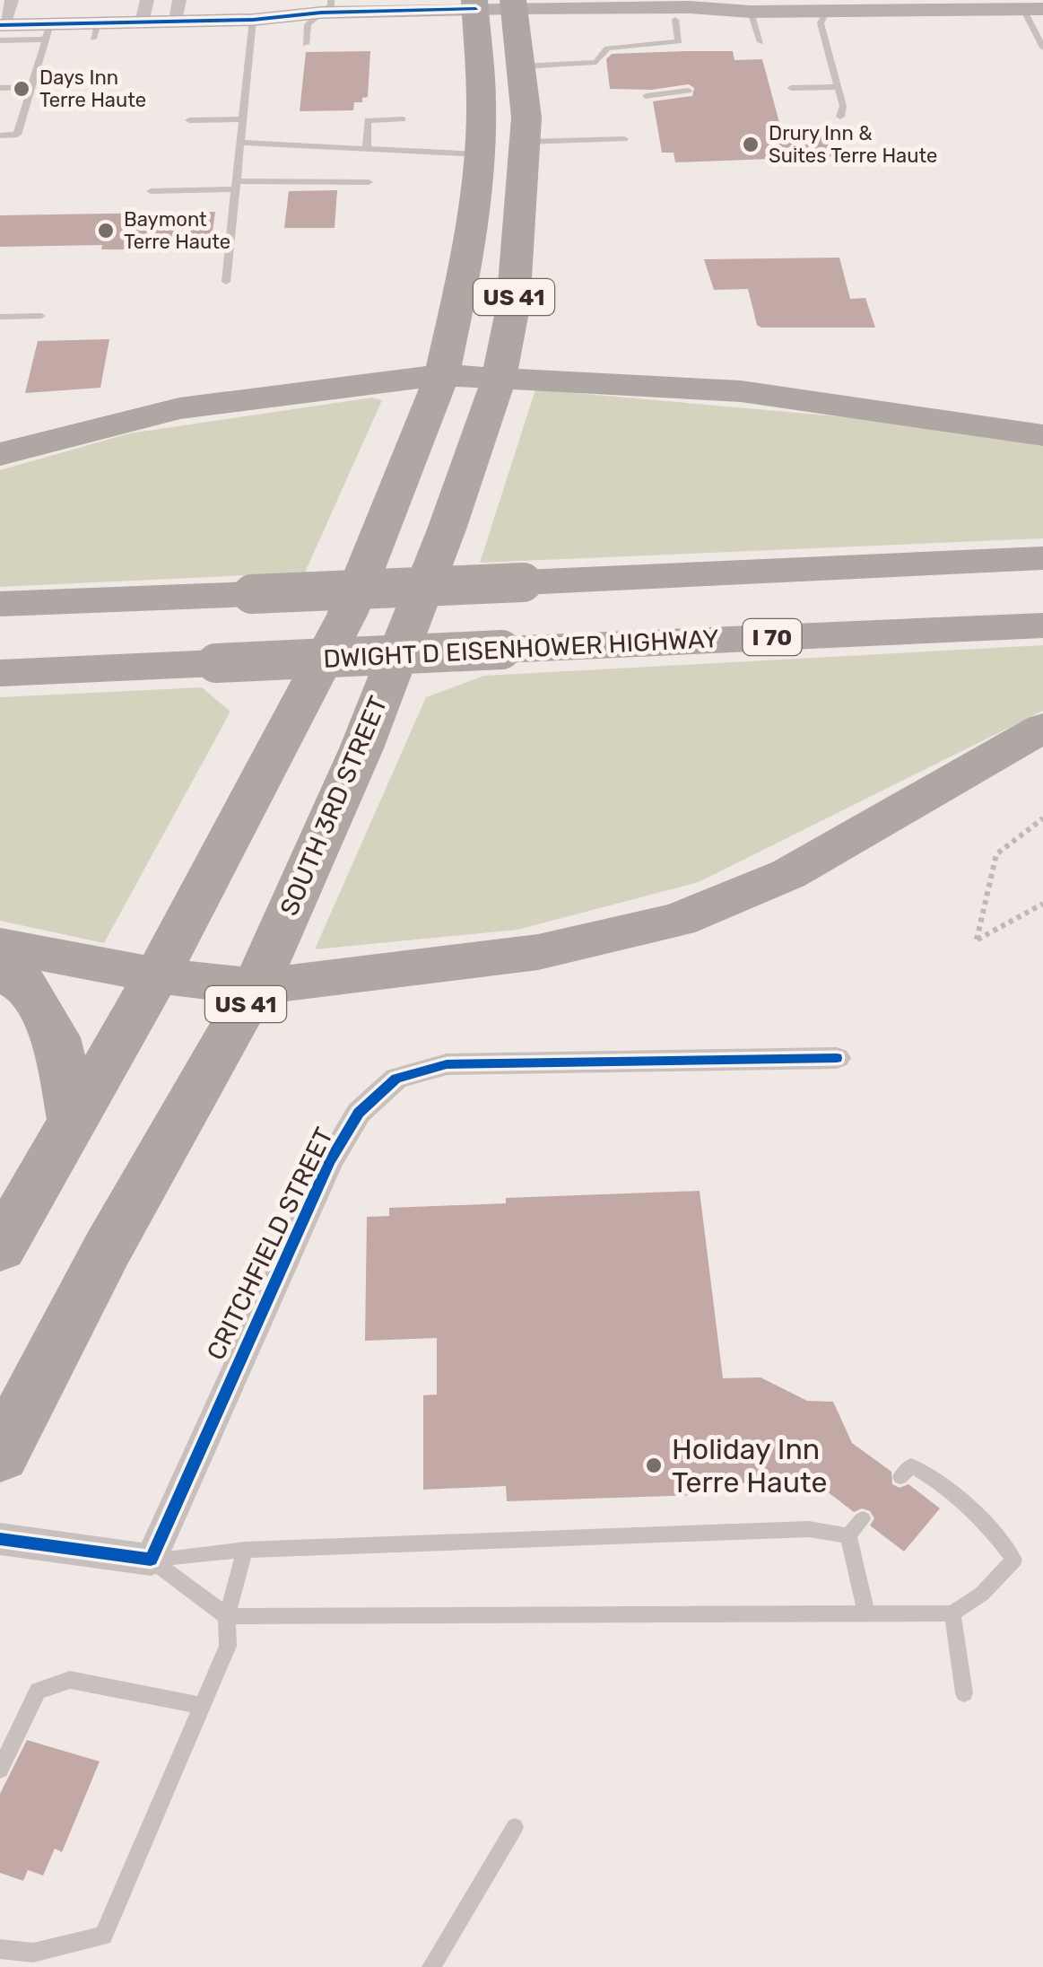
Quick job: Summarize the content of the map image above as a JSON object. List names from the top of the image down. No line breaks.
{"streets":{"highway":["US 41","I 70","DWIGHT D EISENHOWER HIGHWAY","SOUTH 3RD STREET"],"street":["CRITCHFIELD STREET"]},"places":["Days Inn Terre Haute","Drury Inn & Suites Terre Haute","Baymont Terre Haute","Holiday Inn Terre Haute"]}
